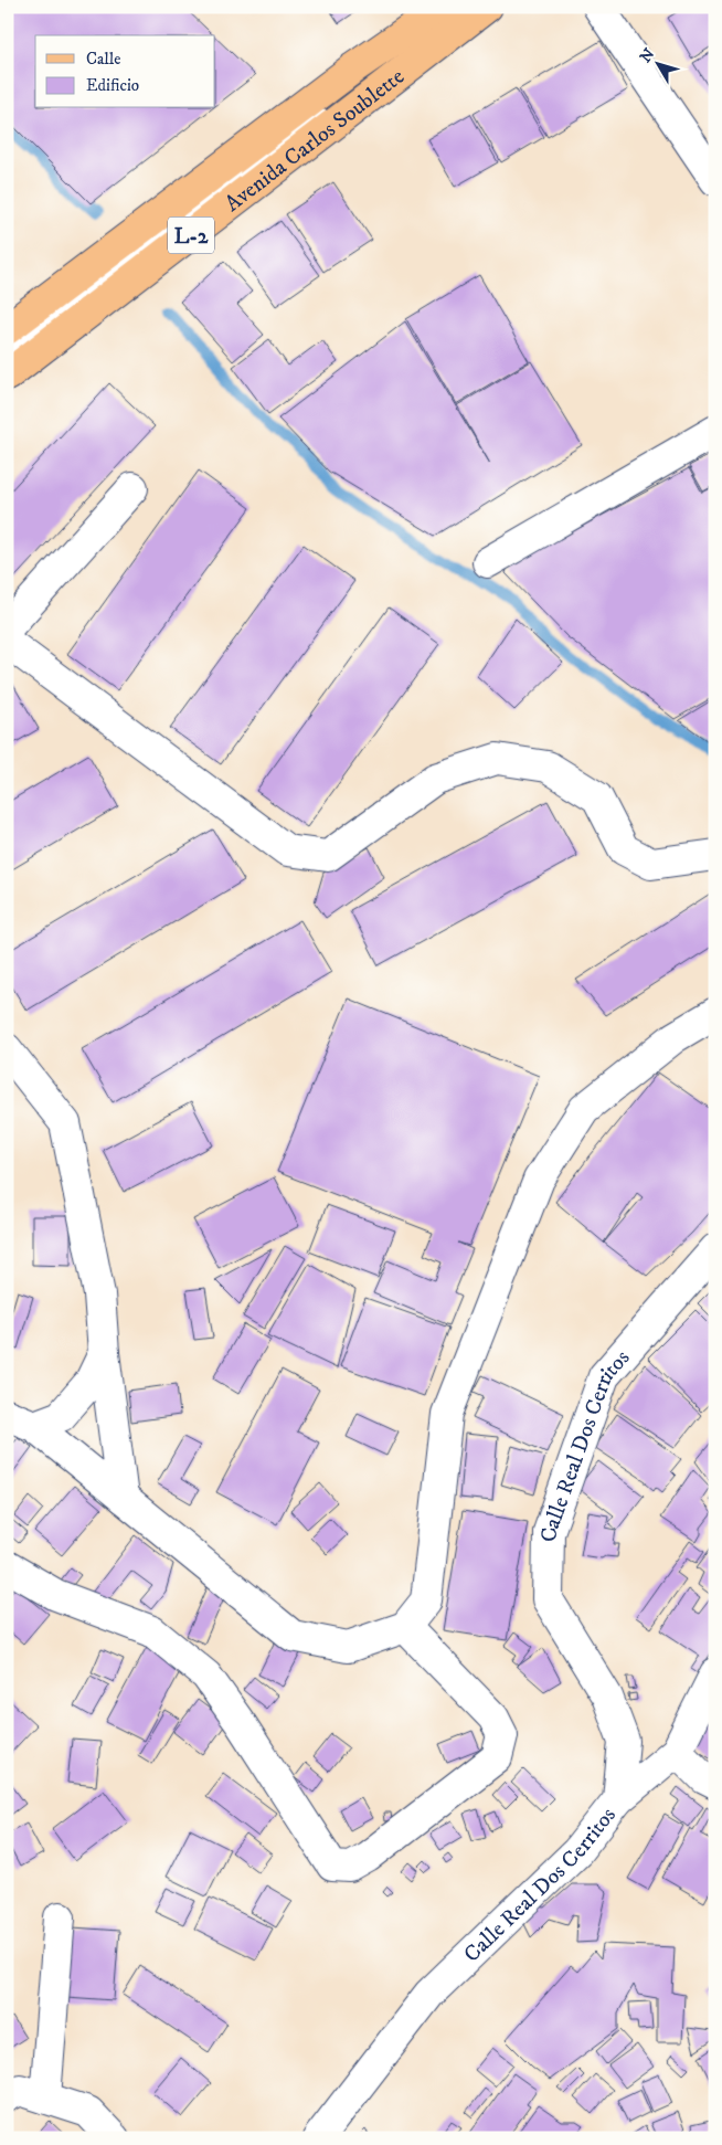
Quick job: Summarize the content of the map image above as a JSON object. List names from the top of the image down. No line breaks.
{"streets":{"main road":["Avenida Carlos Soublette","L-2"],"street":["Calle Real Dos Cerritos"]},"crossings":[["Avenida Carlos Soublette","L-2"]],"legend":["Calle","Edificio"],"north":"top left"}
